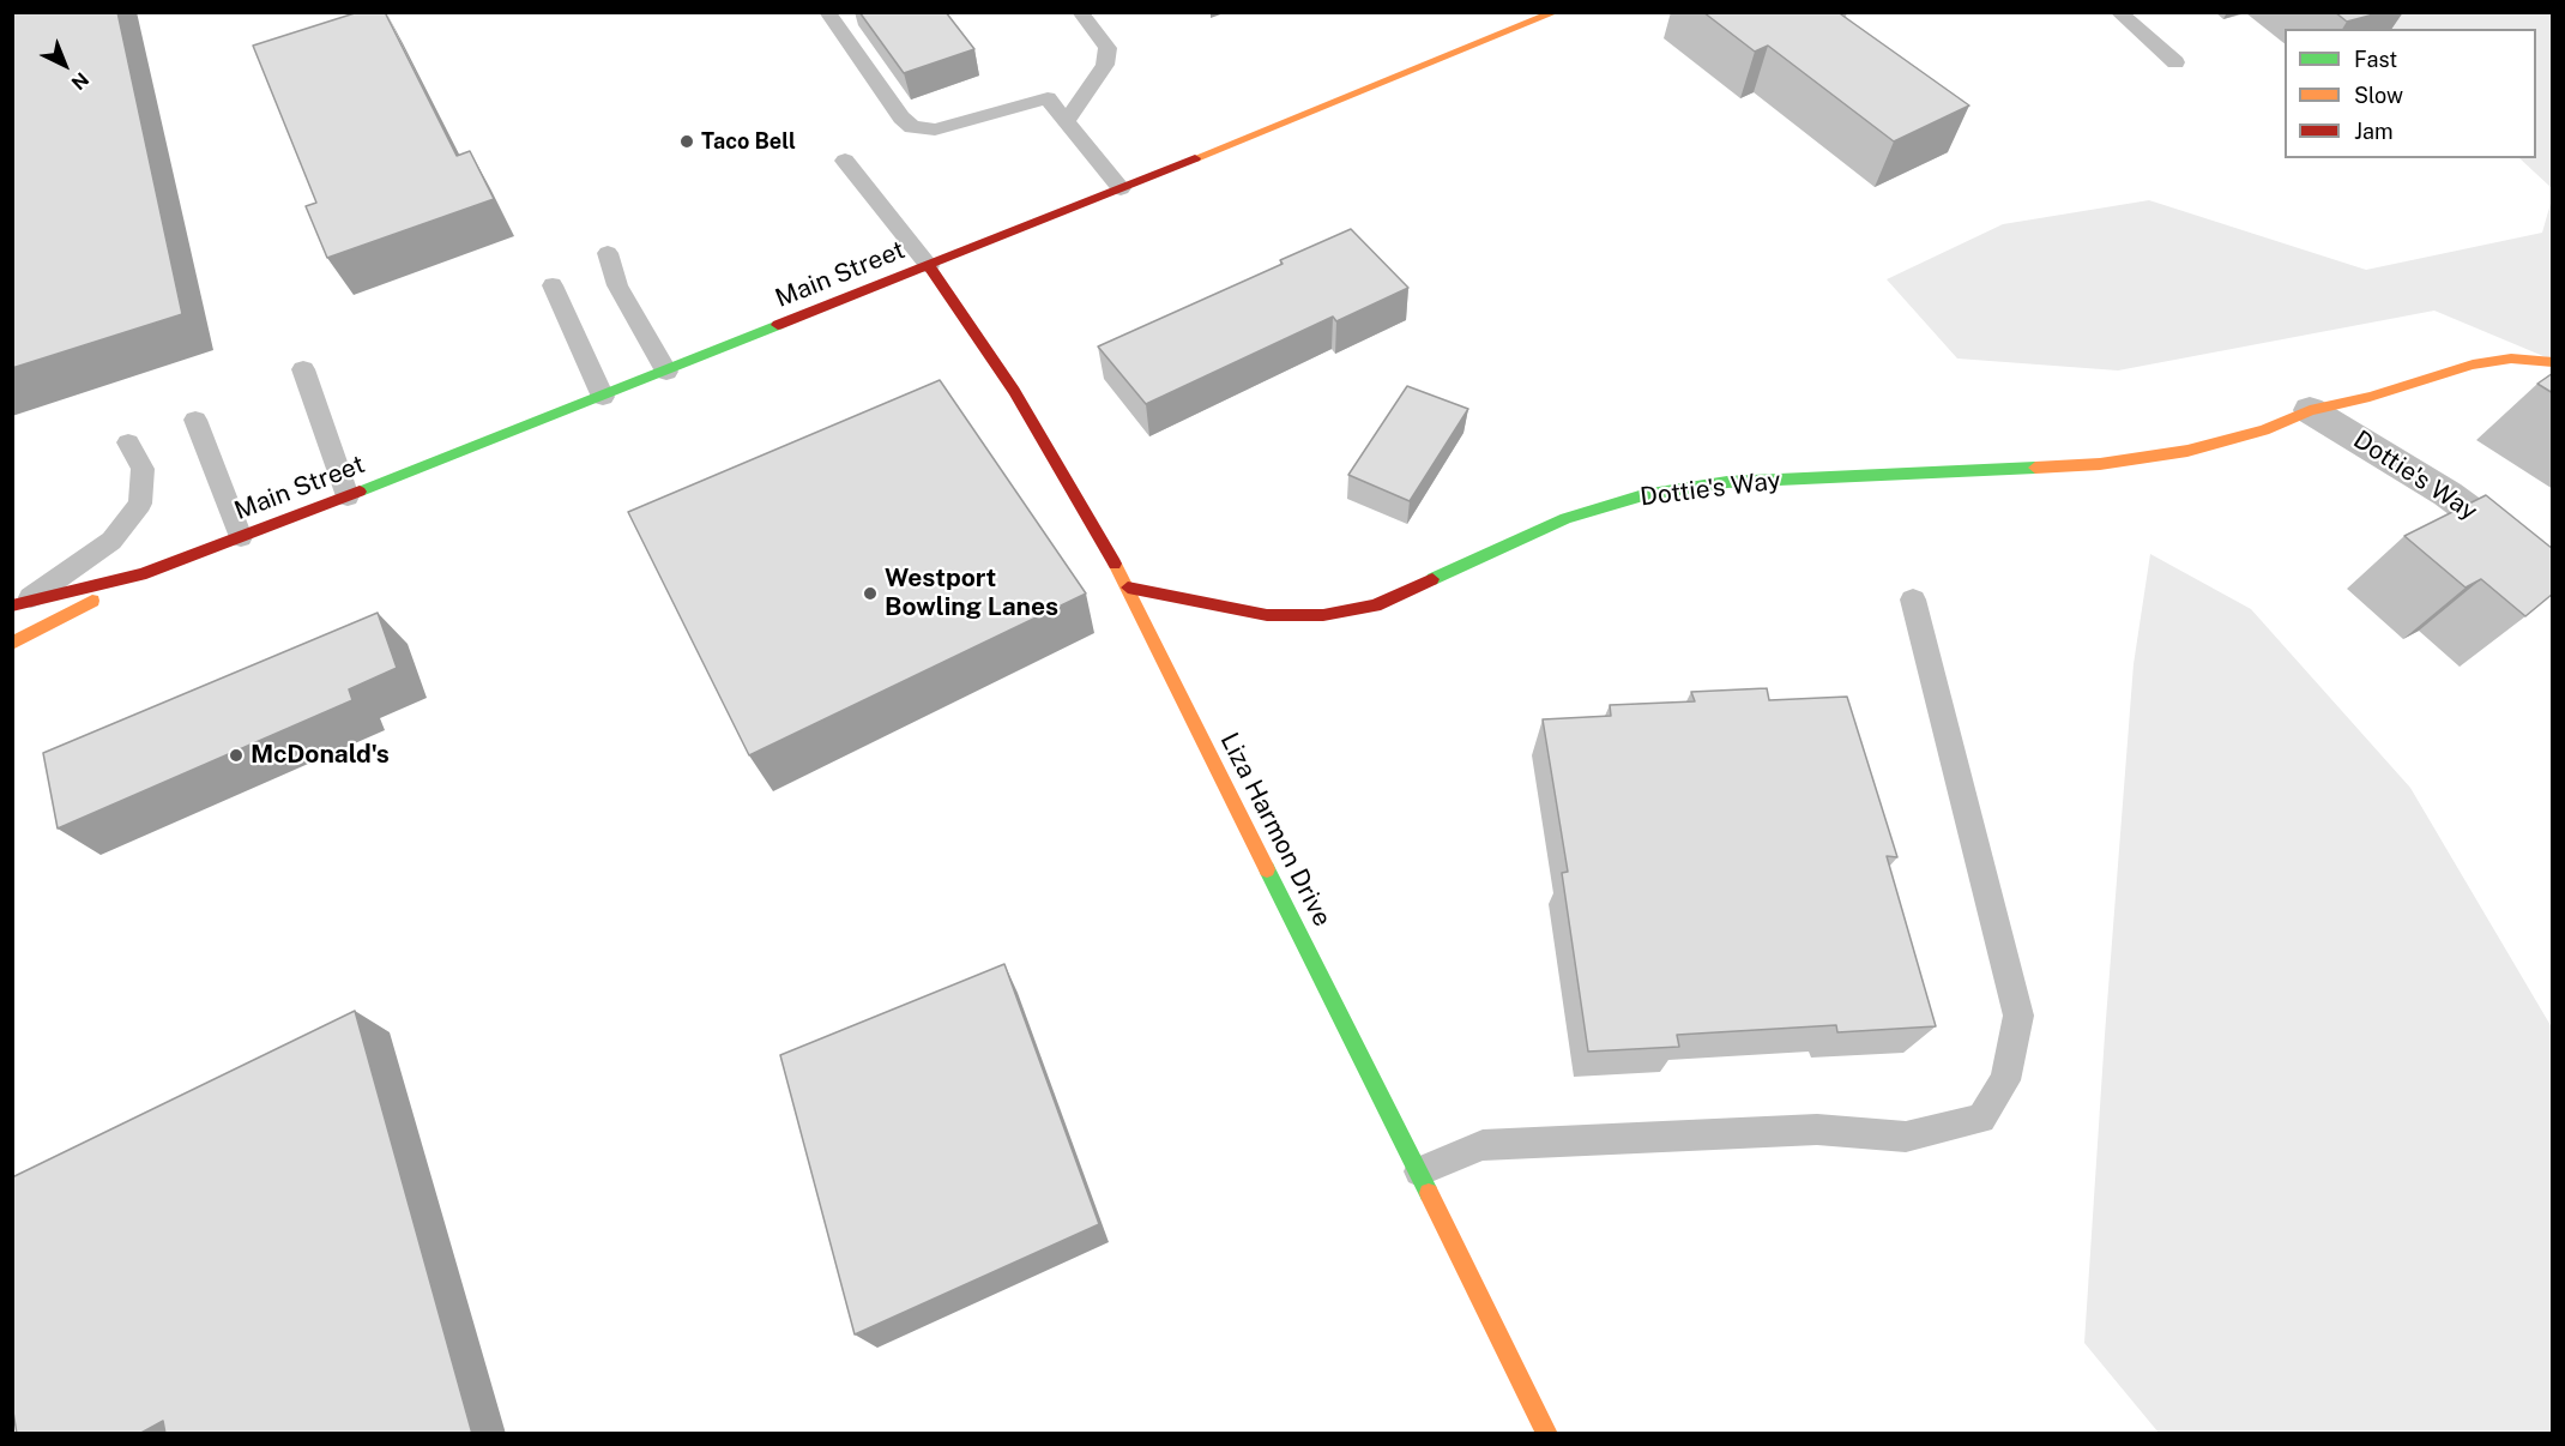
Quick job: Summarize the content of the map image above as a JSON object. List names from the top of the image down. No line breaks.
{"streets":{"street":["Main Street","Dottie's Way","Liza Harmon Drive"]},"crossings":[["Main Street","Liza Harmon Drive"],["Dottie's Way","Liza Harmon Drive"]],"places":["Taco Bell","Westport Bowling Lanes","McDonald's"],"legend":["Fast","Slow","Jam"],"north":"bottom right"}
